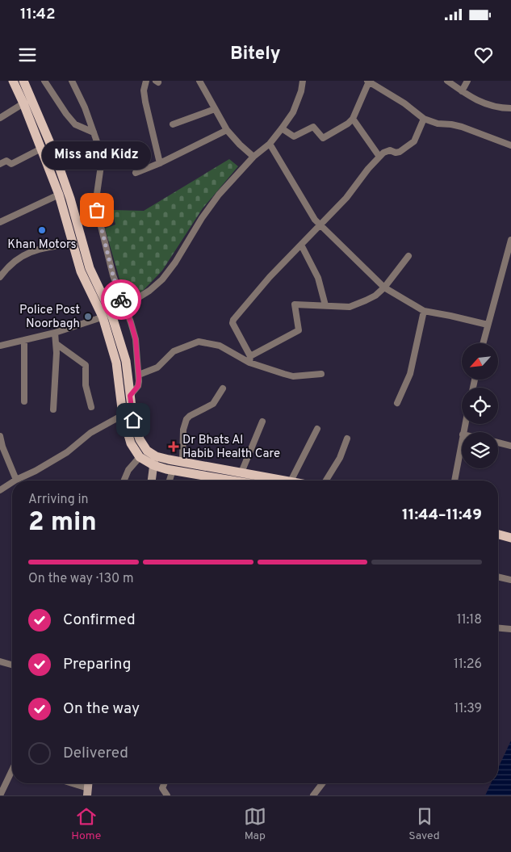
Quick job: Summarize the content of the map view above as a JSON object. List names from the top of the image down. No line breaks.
{"places":{"other":["Miss and Kidz","Khan Motors","Police Post Noorbagh"],"health":["Dr Bhats Al Habib Health Care"]},"north":"bottom left","page":{"status":"11:42","header":"Bitely","bubble":"Miss and Kidz","heading":["2 min","Arriving in","11:44–11:49"],"bar":"On the way · 130 m","list":[["Confirmed","11:18"],["Preparing","11:26"],["On the way","11:39"],"Delivered"],"tabs":["Home","Map","Saved"]}}
